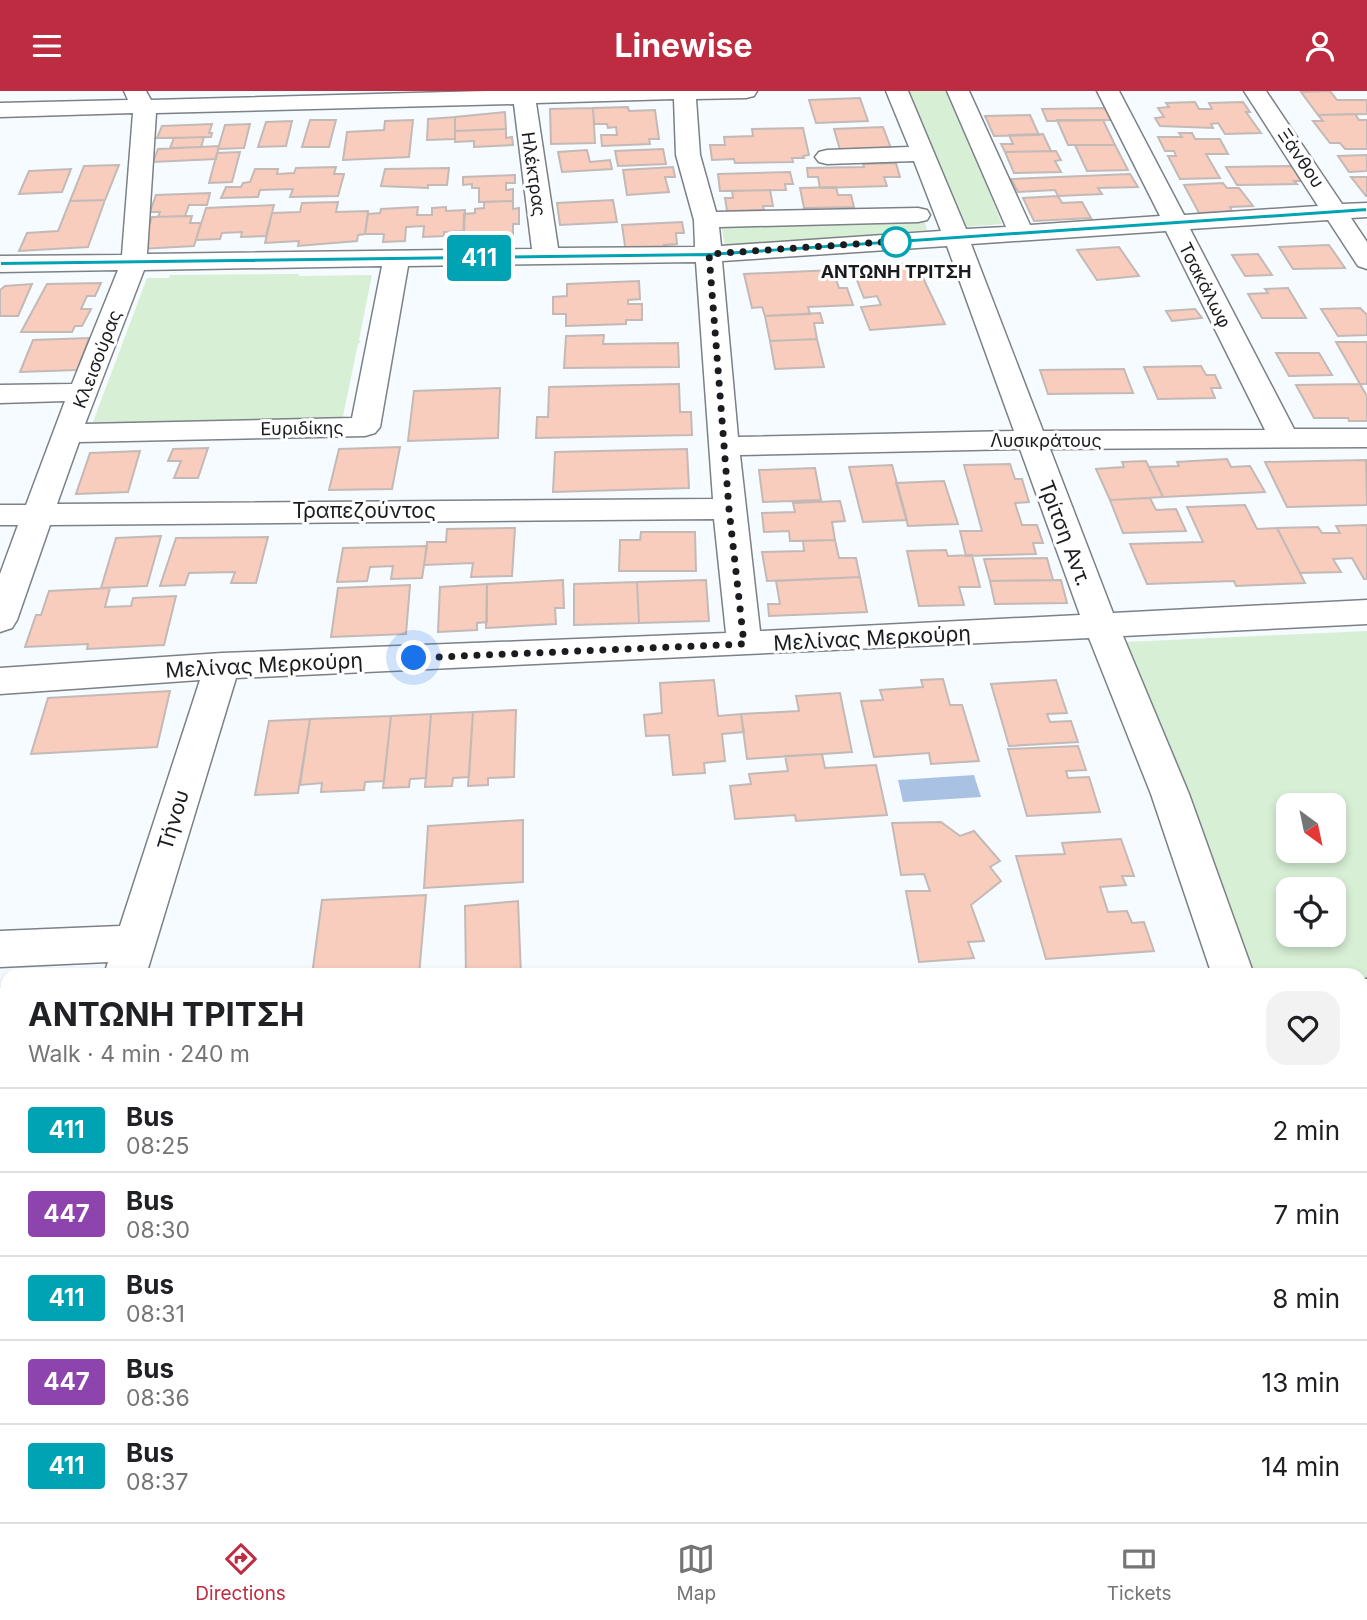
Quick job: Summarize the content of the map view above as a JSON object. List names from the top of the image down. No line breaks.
{"streets":{"street":["Ξάνθου","Ηλέκτρας","Τσακάλωφ","Κλεισούρας","Ευριδίκης","Λυσικράτους","Τραπεζούντος","Τρίτση Αντ.","Μελίνας Μερκούρη","Τήνου"]},"crossings":[["Τσακάλωφ","Λυσικράτους"],["Κλεισούρας","Ευριδίκης"],["Κλεισούρας","Τραπεζούντος"],["Λυσικράτους","Τρίτση Αντ."],["Τρίτση Αντ.","Μελίνας Μερκούρη"],["Μελίνας Μερκούρη","Τήνου"]],"places":["ΑΝΤΩΝΗ ΤΡΙΤΣΗ"],"lines":["bus line 411"],"north":"bottom right","page":{"header":"Linewise","on_map":"411","heading":["ΑΝΤΩΝΗ ΤΡΙΤΣΗ","Walk · 4 min · 240 m"],"list":[{"mark":"411","name":"Bus","note":"08:25","value":"2 min"},{"mark":"447","name":"Bus","note":"08:30","value":"7 min"},{"mark":"411","name":"Bus","note":"08:31","value":"8 min"},{"mark":"447","name":"Bus","note":"08:36","value":"13 min"},{"mark":"411","name":"Bus","note":"08:37","value":"14 min"}],"tabs":["Directions","Map","Tickets"]}}
